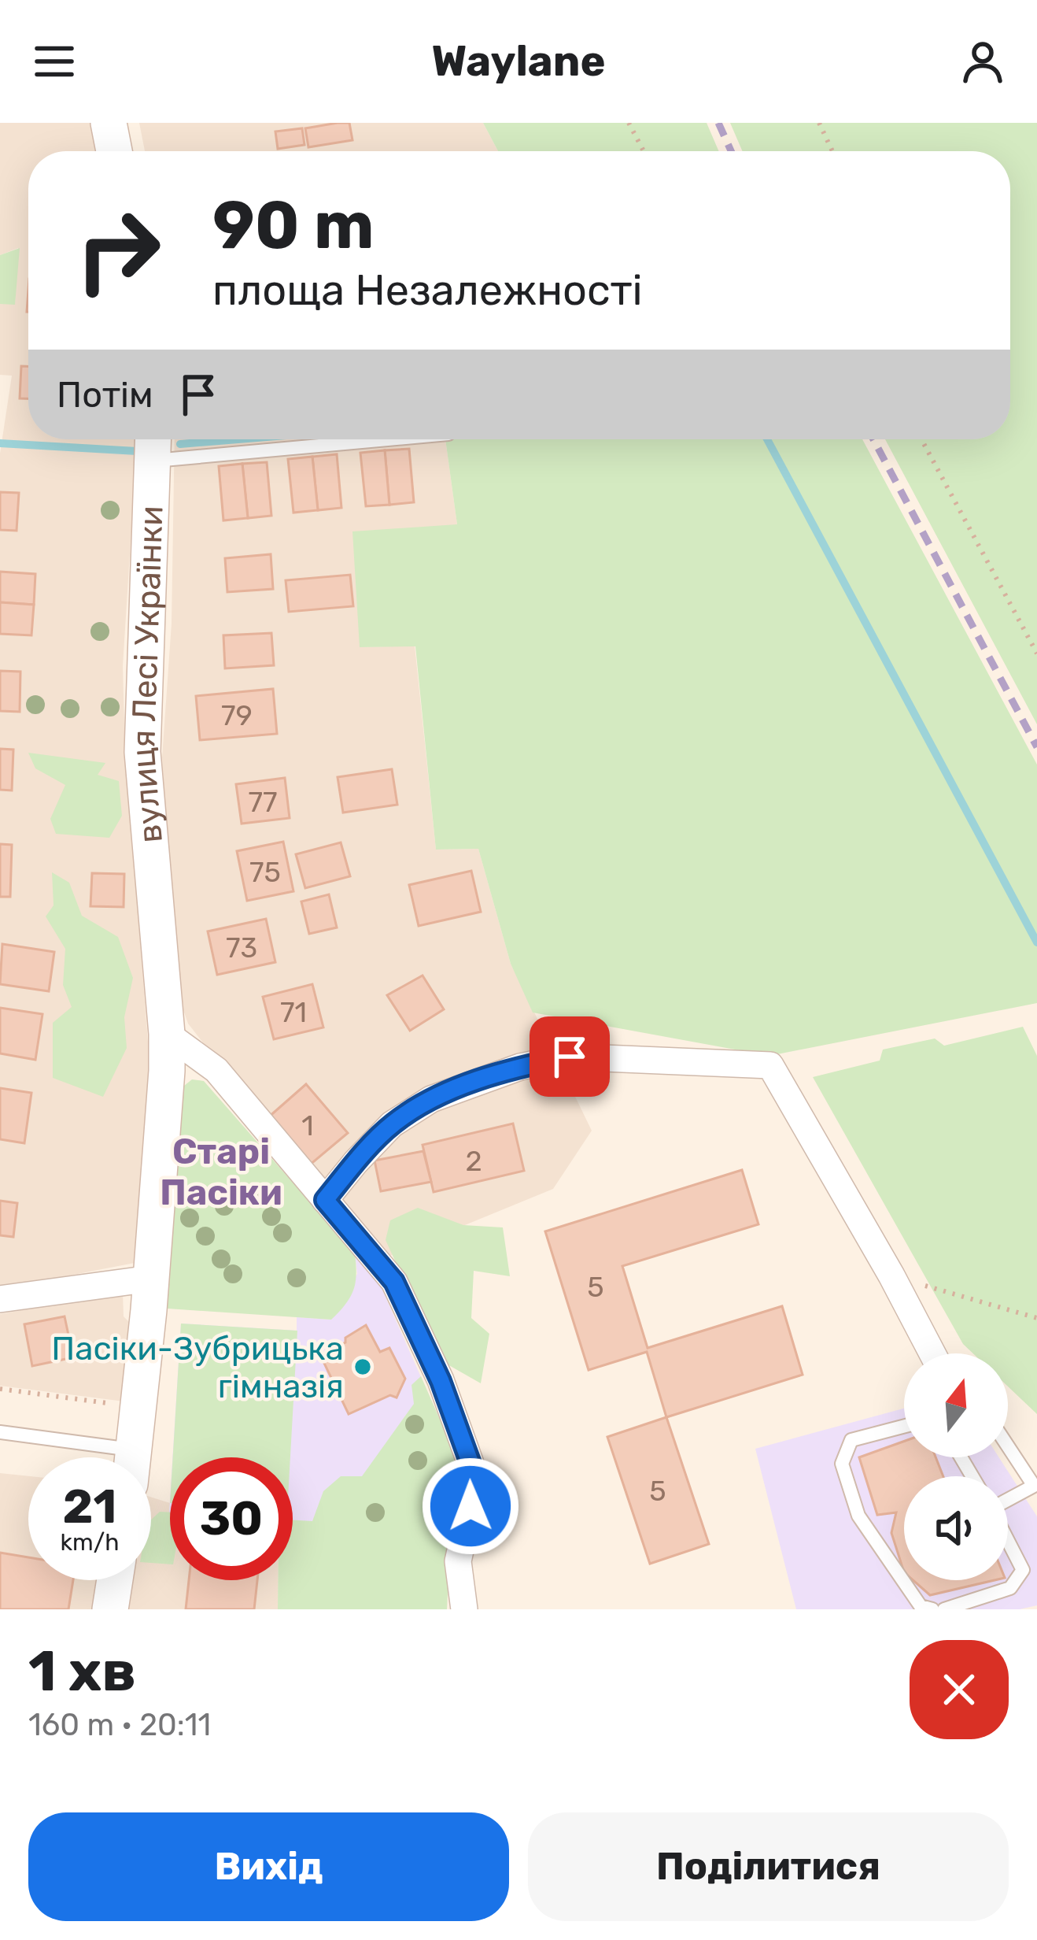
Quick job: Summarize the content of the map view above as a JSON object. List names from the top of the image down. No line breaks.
{"streets":{"main road":["вулиця Лесі Українки"]},"districts":["Старі Пасіки"],"places":["Пасіки-Зубрицька гімназія"],"house_numbers":["79","77","75","73","71","1","2","5","5"],"north":"top","page":{"header":"Waylane","turn":["90 m","площа Незалежності"],"then":"Потім","speed":"21 km/h","limit":"30","heading":["1 хв","160 m · 20:11"],"buttons":["Вихід","Поділитися"]}}
